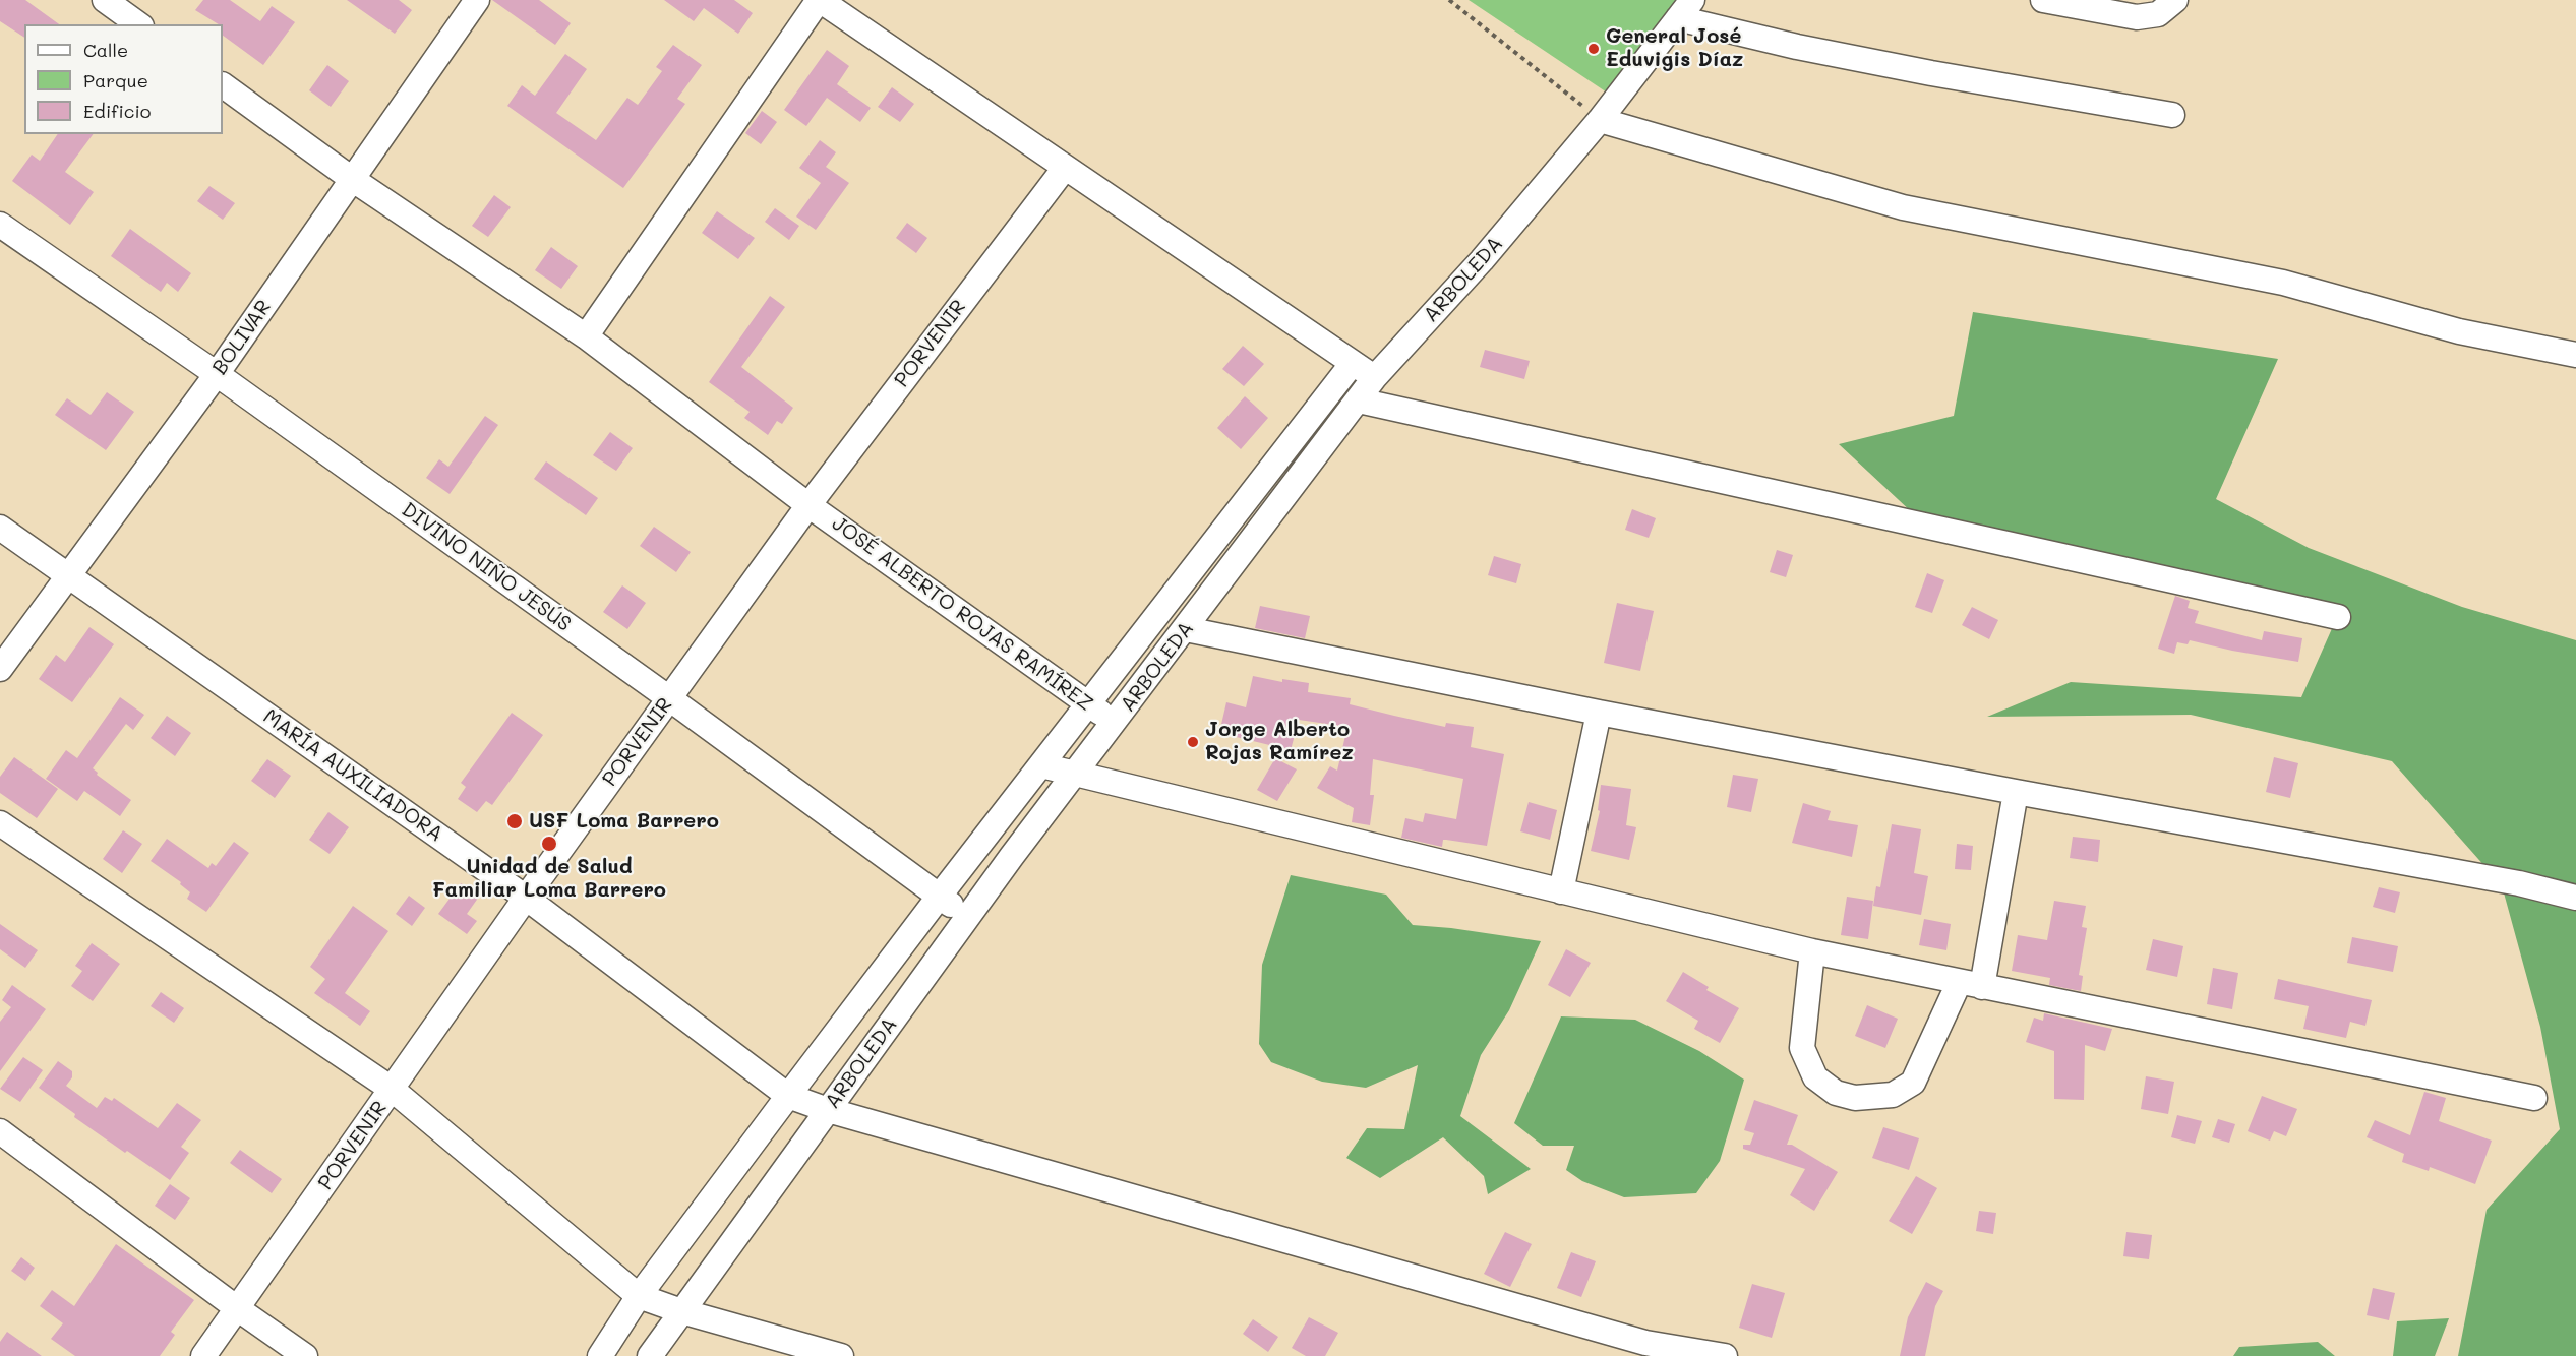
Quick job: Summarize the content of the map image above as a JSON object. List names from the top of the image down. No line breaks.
{"streets":{"street":["ARBOLEDA","BOLIVAR","PORVENIR","DIVINO NIÑO JESÚS","JOSÉ ALBERTO ROJAS RAMÍREZ","MARÍA AUXILIADORA"]},"crossings":[["ARBOLEDA","DIVINO NIÑO JESÚS"],["ARBOLEDA","JOSÉ ALBERTO ROJAS RAMÍREZ"],["ARBOLEDA","MARÍA AUXILIADORA"],["BOLIVAR","DIVINO NIÑO JESÚS"],["BOLIVAR","JOSÉ ALBERTO ROJAS RAMÍREZ"],["BOLIVAR","MARÍA AUXILIADORA"],["PORVENIR","DIVINO NIÑO JESÚS"],["PORVENIR","JOSÉ ALBERTO ROJAS RAMÍREZ"],["PORVENIR","MARÍA AUXILIADORA"]],"places":["General José Eduvigis Díaz","Jorge Alberto Rojas Ramírez","USF Loma Barrero","Unidad de Salud Familiar Loma Barrero"],"legend":["Calle","Parque","Edificio"]}
